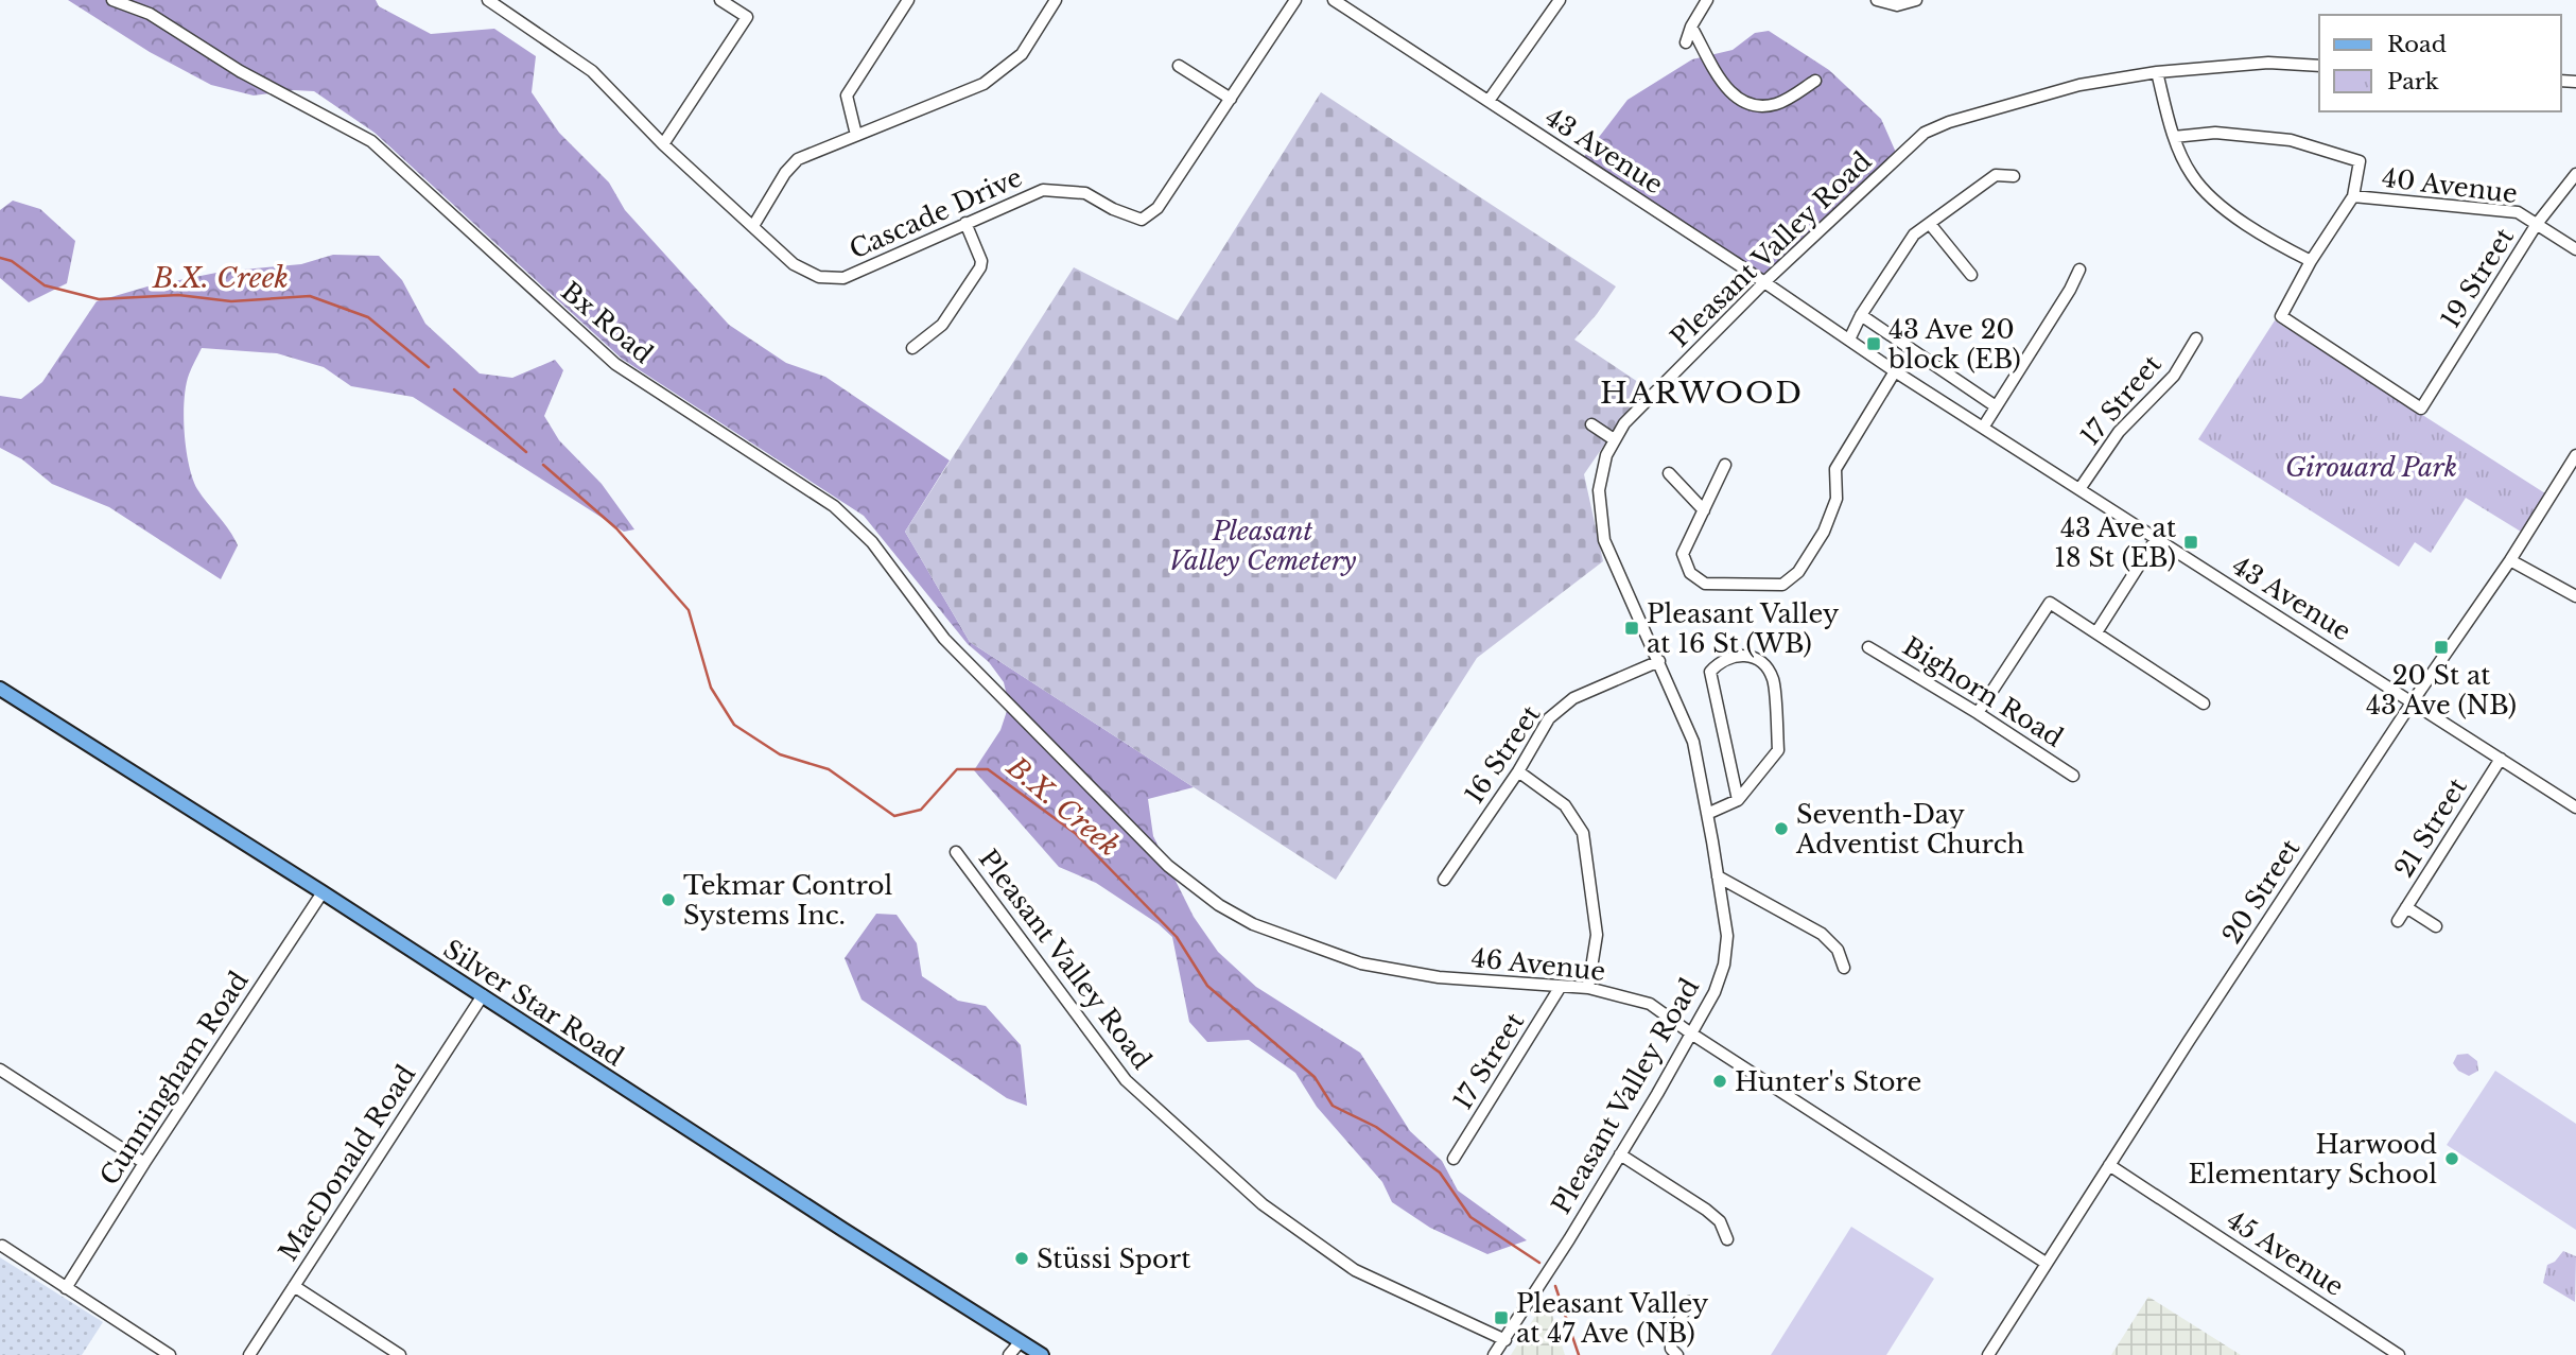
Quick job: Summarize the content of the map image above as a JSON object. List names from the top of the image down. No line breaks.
{"streets":{"main road":["Silver Star Road"],"street":["43 Avenue","40 Avenue","Cascade Drive","Pleasant Valley Road","19 Street","Bx Road","17 Street","Bighorn Road","16 Street","21 Street","20 Street","46 Avenue","Cunningham Road","MacDonald Road","45 Avenue"]},"crossings":[["43 Avenue","Pleasant Valley Road"],["43 Avenue","17 Street"],["43 Avenue","21 Street"],["43 Avenue","20 Street"],["40 Avenue","19 Street"],["Pleasant Valley Road","16 Street"],["Pleasant Valley Road","46 Avenue"],["Bx Road","46 Avenue"],["17 Street","46 Avenue"],["20 Street","46 Avenue"],["20 Street","45 Avenue"],["Silver Star Road","Cunningham Road"],["Silver Star Road","MacDonald Road"]],"districts":["HARWOOD"],"water":["B.X. Creek"],"parks":["Girouard Park","Pleasant Valley Cemetery"],"places":{"transit":["43 Ave 20 block (EB)","43 Ave at 18 St (EB)","Pleasant Valley at 16 St (WB)","20 St at 43 Ave (NB)","Pleasant Valley at 47 Ave (NB)"],"other":["Seventh-Day Adventist Church","Tekmar Control Systems Inc.","Hunter's Store","Harwood Elementary School","Stüssi Sport"]},"legend":["Road","Park"]}
